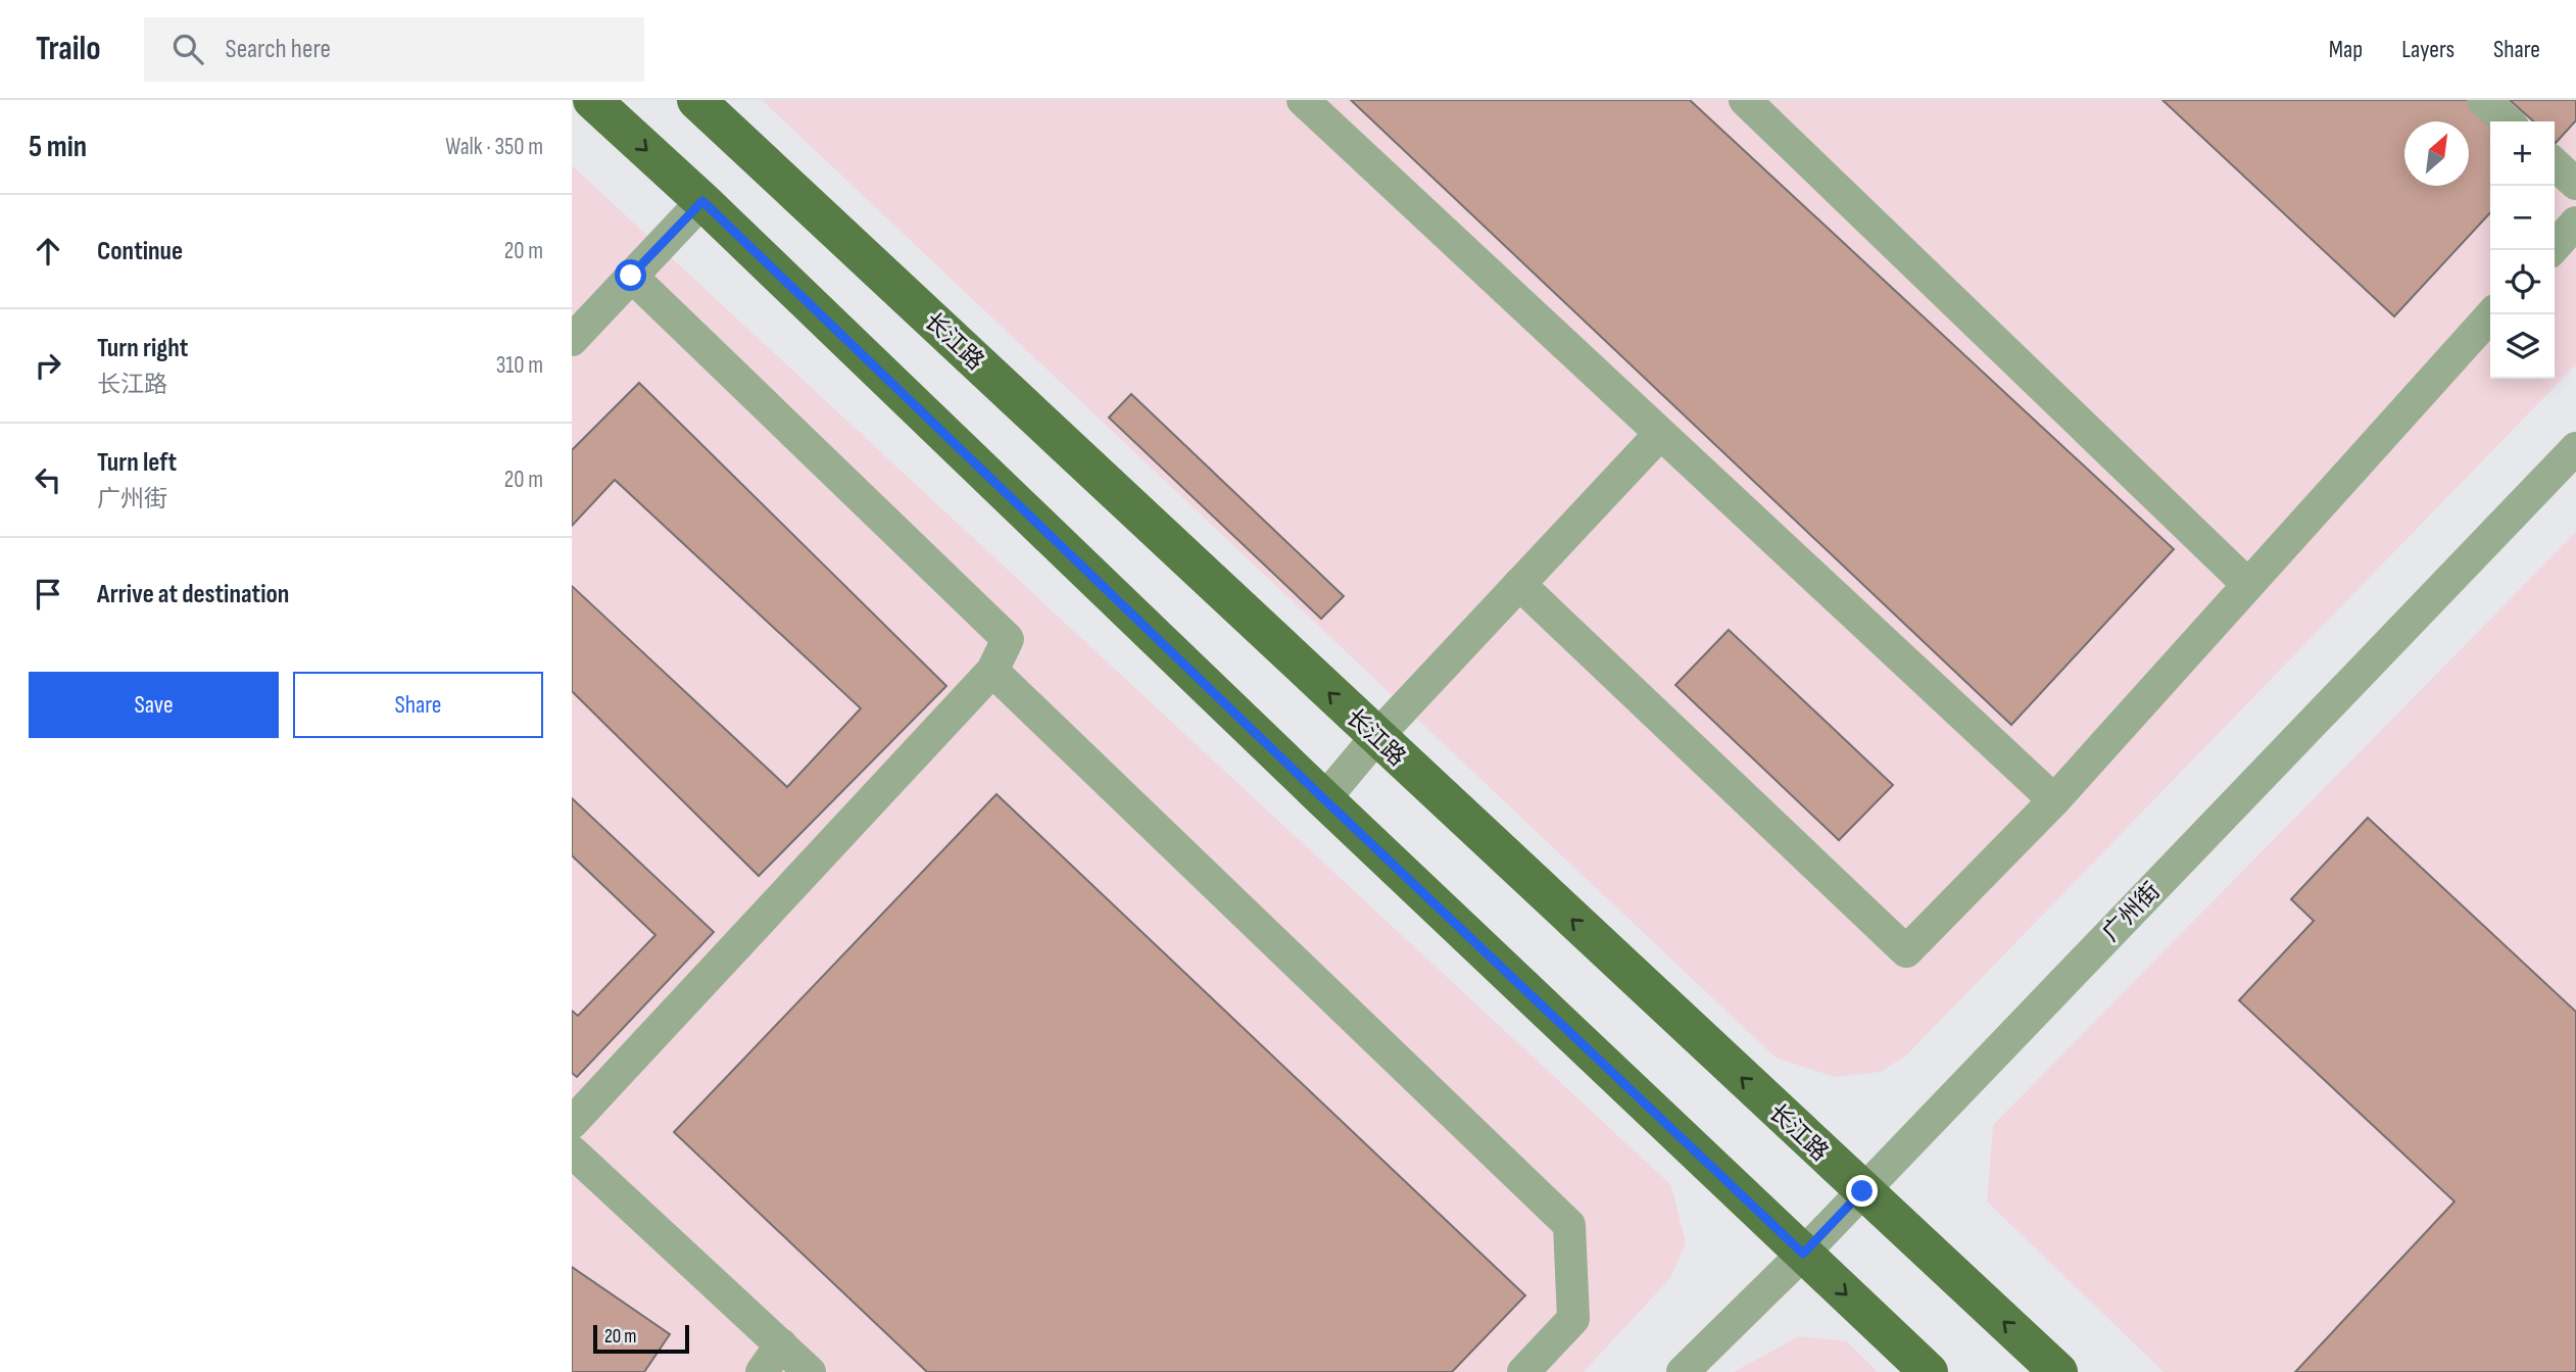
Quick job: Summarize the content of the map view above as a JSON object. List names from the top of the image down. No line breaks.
{"streets":{"main road":["长江路"],"street":["广州街"]},"crossings":[["长江路","广州街"]],"scale_bar":"20 m","north":"top right","page":{"header":"Trailo","search":"Search here","nav":["Map","Layers","Share"],"heading":["5 min","Walk · 350 m"],"map_buttons":["+","−"],"list":[["Continue","20 m"],["Turn right","长江路","310 m"],["Turn left","广州街","20 m"],"Arrive at destination"],"buttons":["Save","Share"],"scale":"20 m"}}
